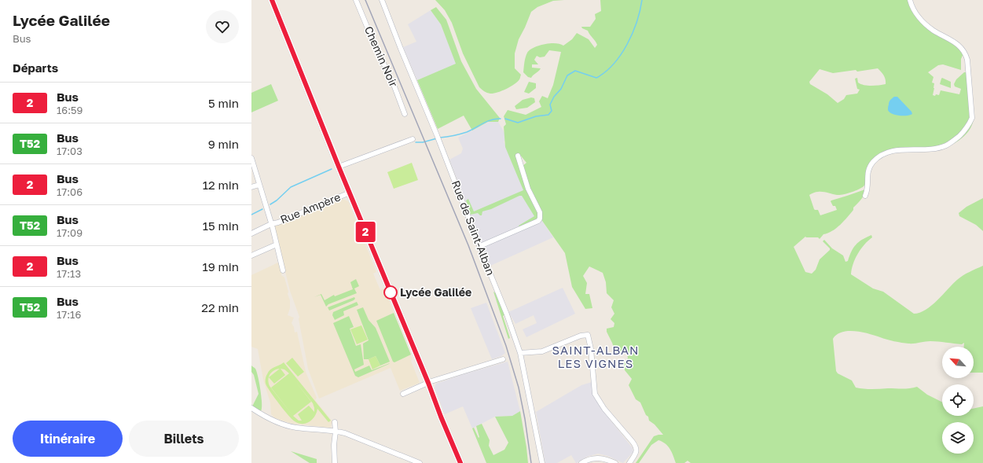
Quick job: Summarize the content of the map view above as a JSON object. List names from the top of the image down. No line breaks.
{"streets":{"street":["Chemin Noir","Rue Ampère","Rue de Saint-Alban"]},"districts":["SAINT-ALBAN LES VIGNES"],"places":["Lycée Galilée"],"lines":["bus line 2"],"north":"top left","page":{"heading":[["Lycée Galilée","Bus"],"Départs"],"on_map":"2","list":[{"mark":"2","name":"Bus","note":"16:59","value":"5 min"},{"mark":"T52","name":"Bus","note":"17:03","value":"9 min"},{"mark":"2","name":"Bus","note":"17:06","value":"12 min"},{"mark":"T52","name":"Bus","note":"17:09","value":"15 min"},{"mark":"2","name":"Bus","note":"17:13","value":"19 min"},{"mark":"T52","name":"Bus","note":"17:16","value":"22 min"}],"buttons":["Itinéraire","Billets"]}}
